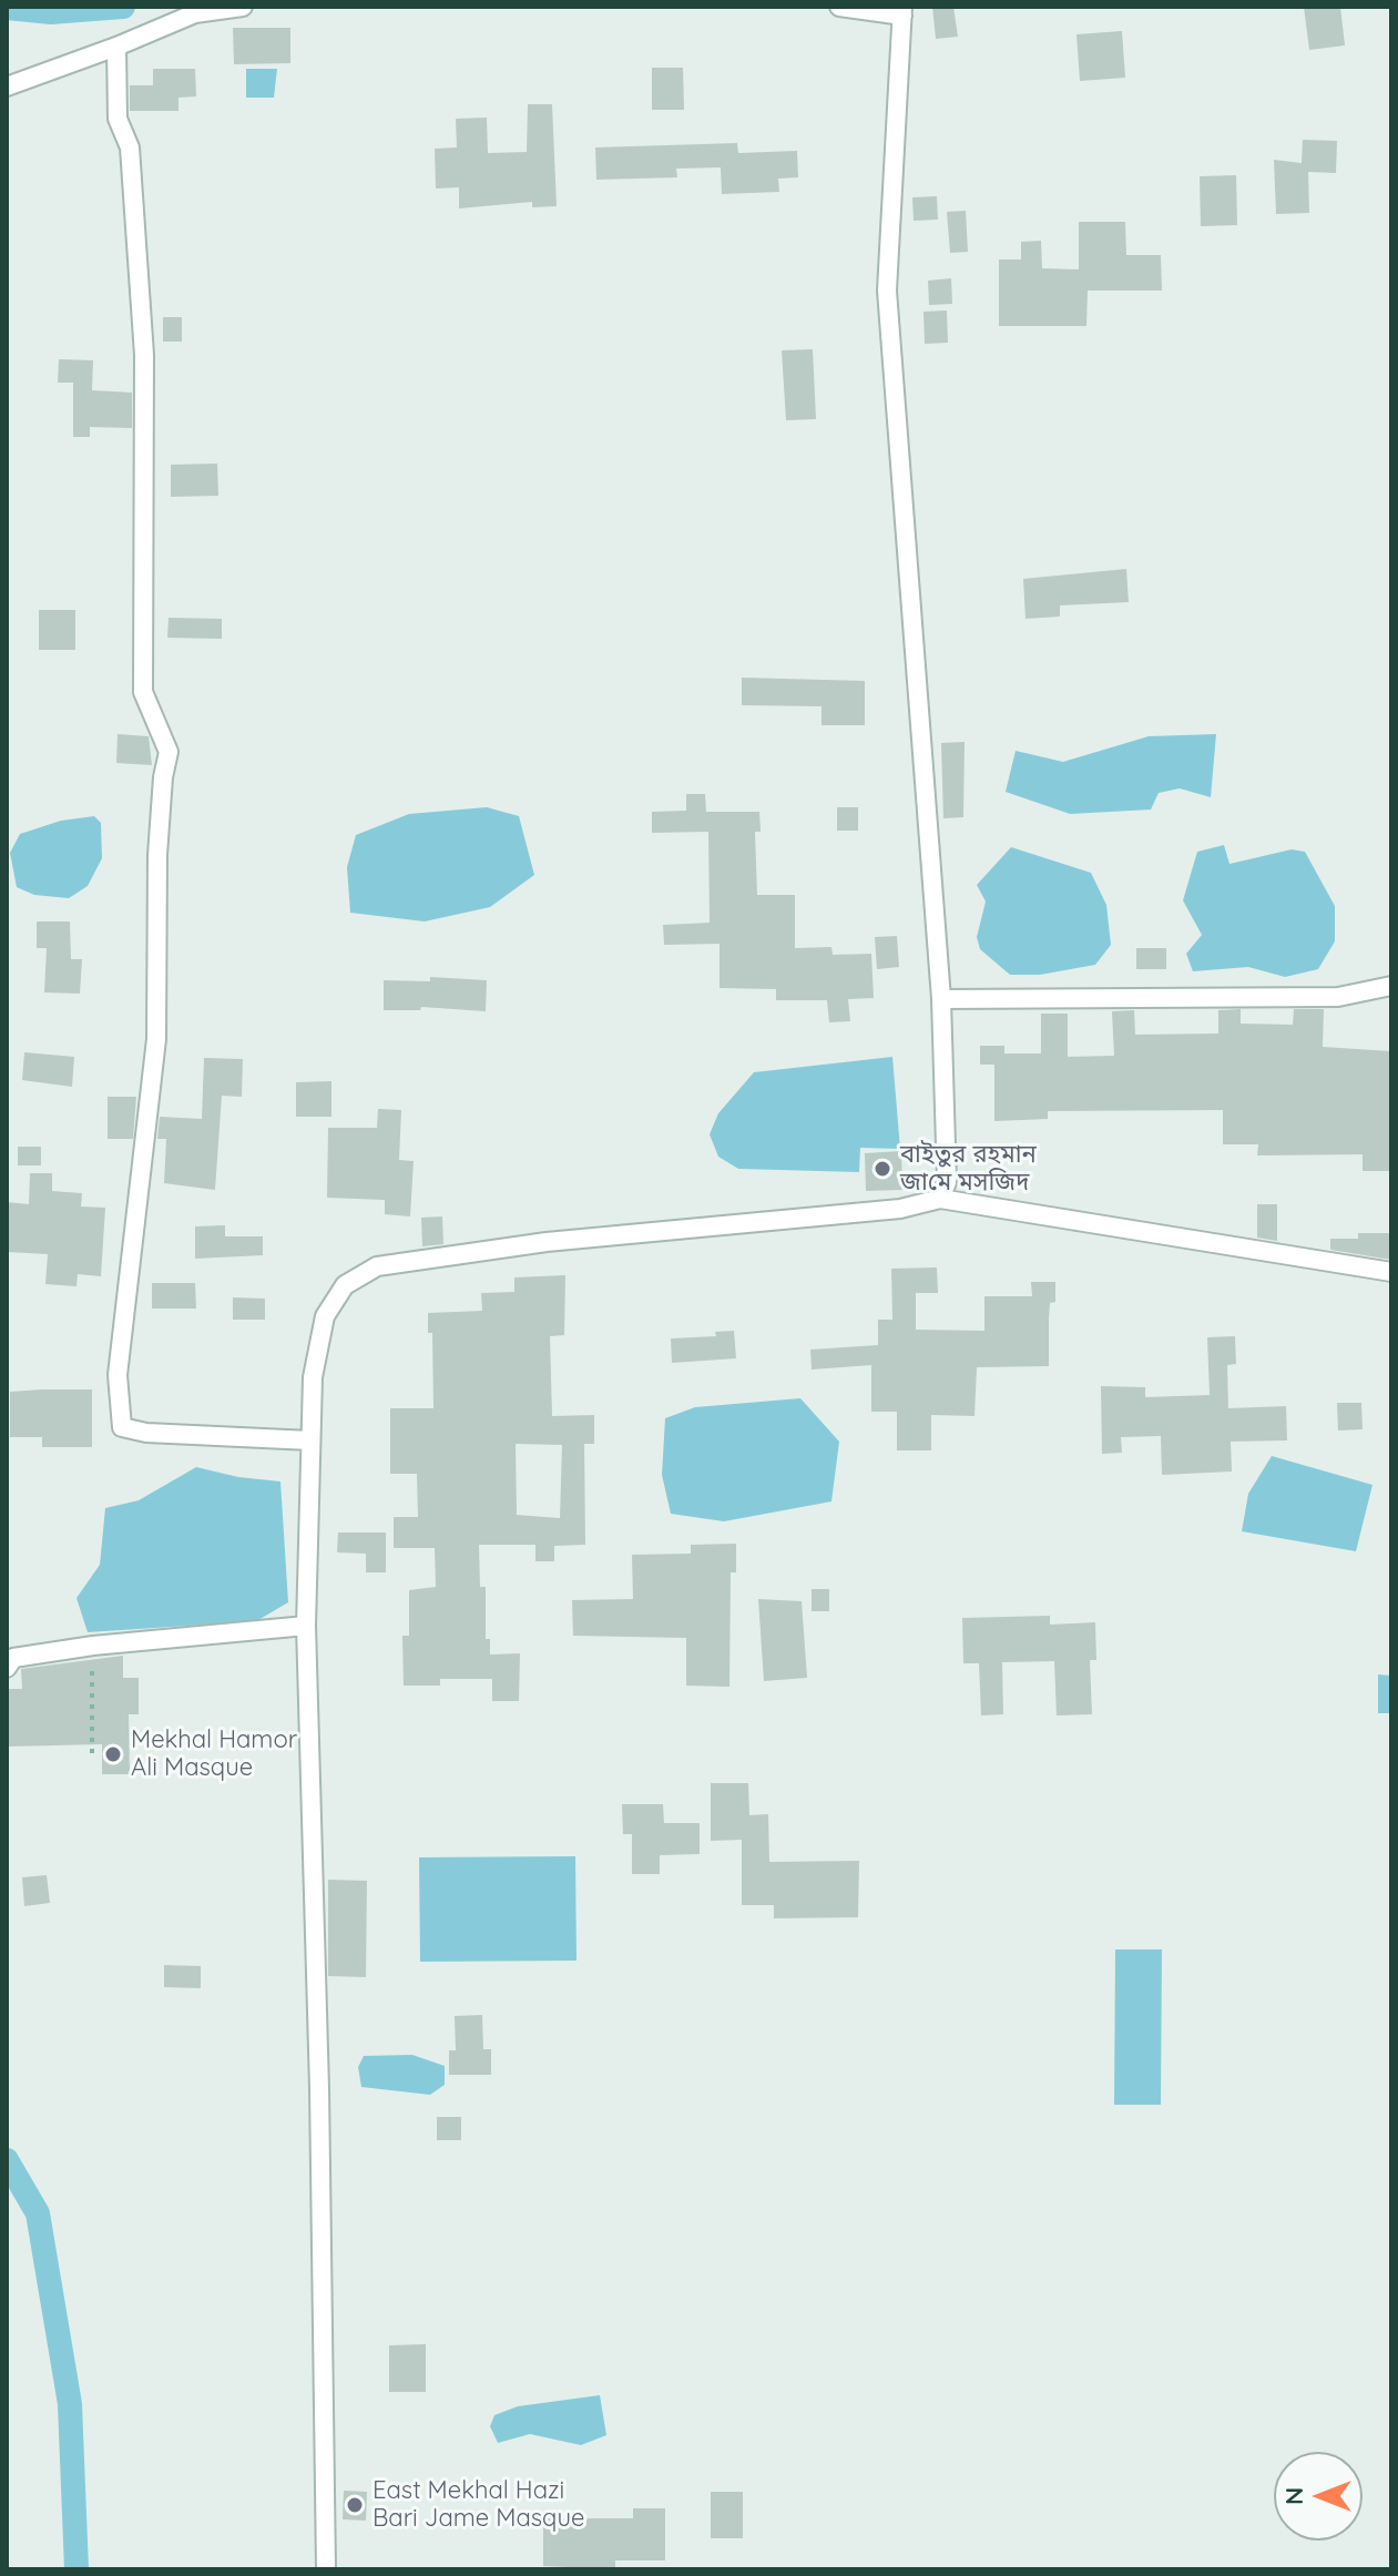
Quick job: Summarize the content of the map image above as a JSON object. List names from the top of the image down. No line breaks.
{"places":["বাইতুর রহমান জা‌মে মস‌জিদ","Mekhal Hamor Ali Masque","East Mekhal Hazi Bari Jame Masque"],"north":"left"}
